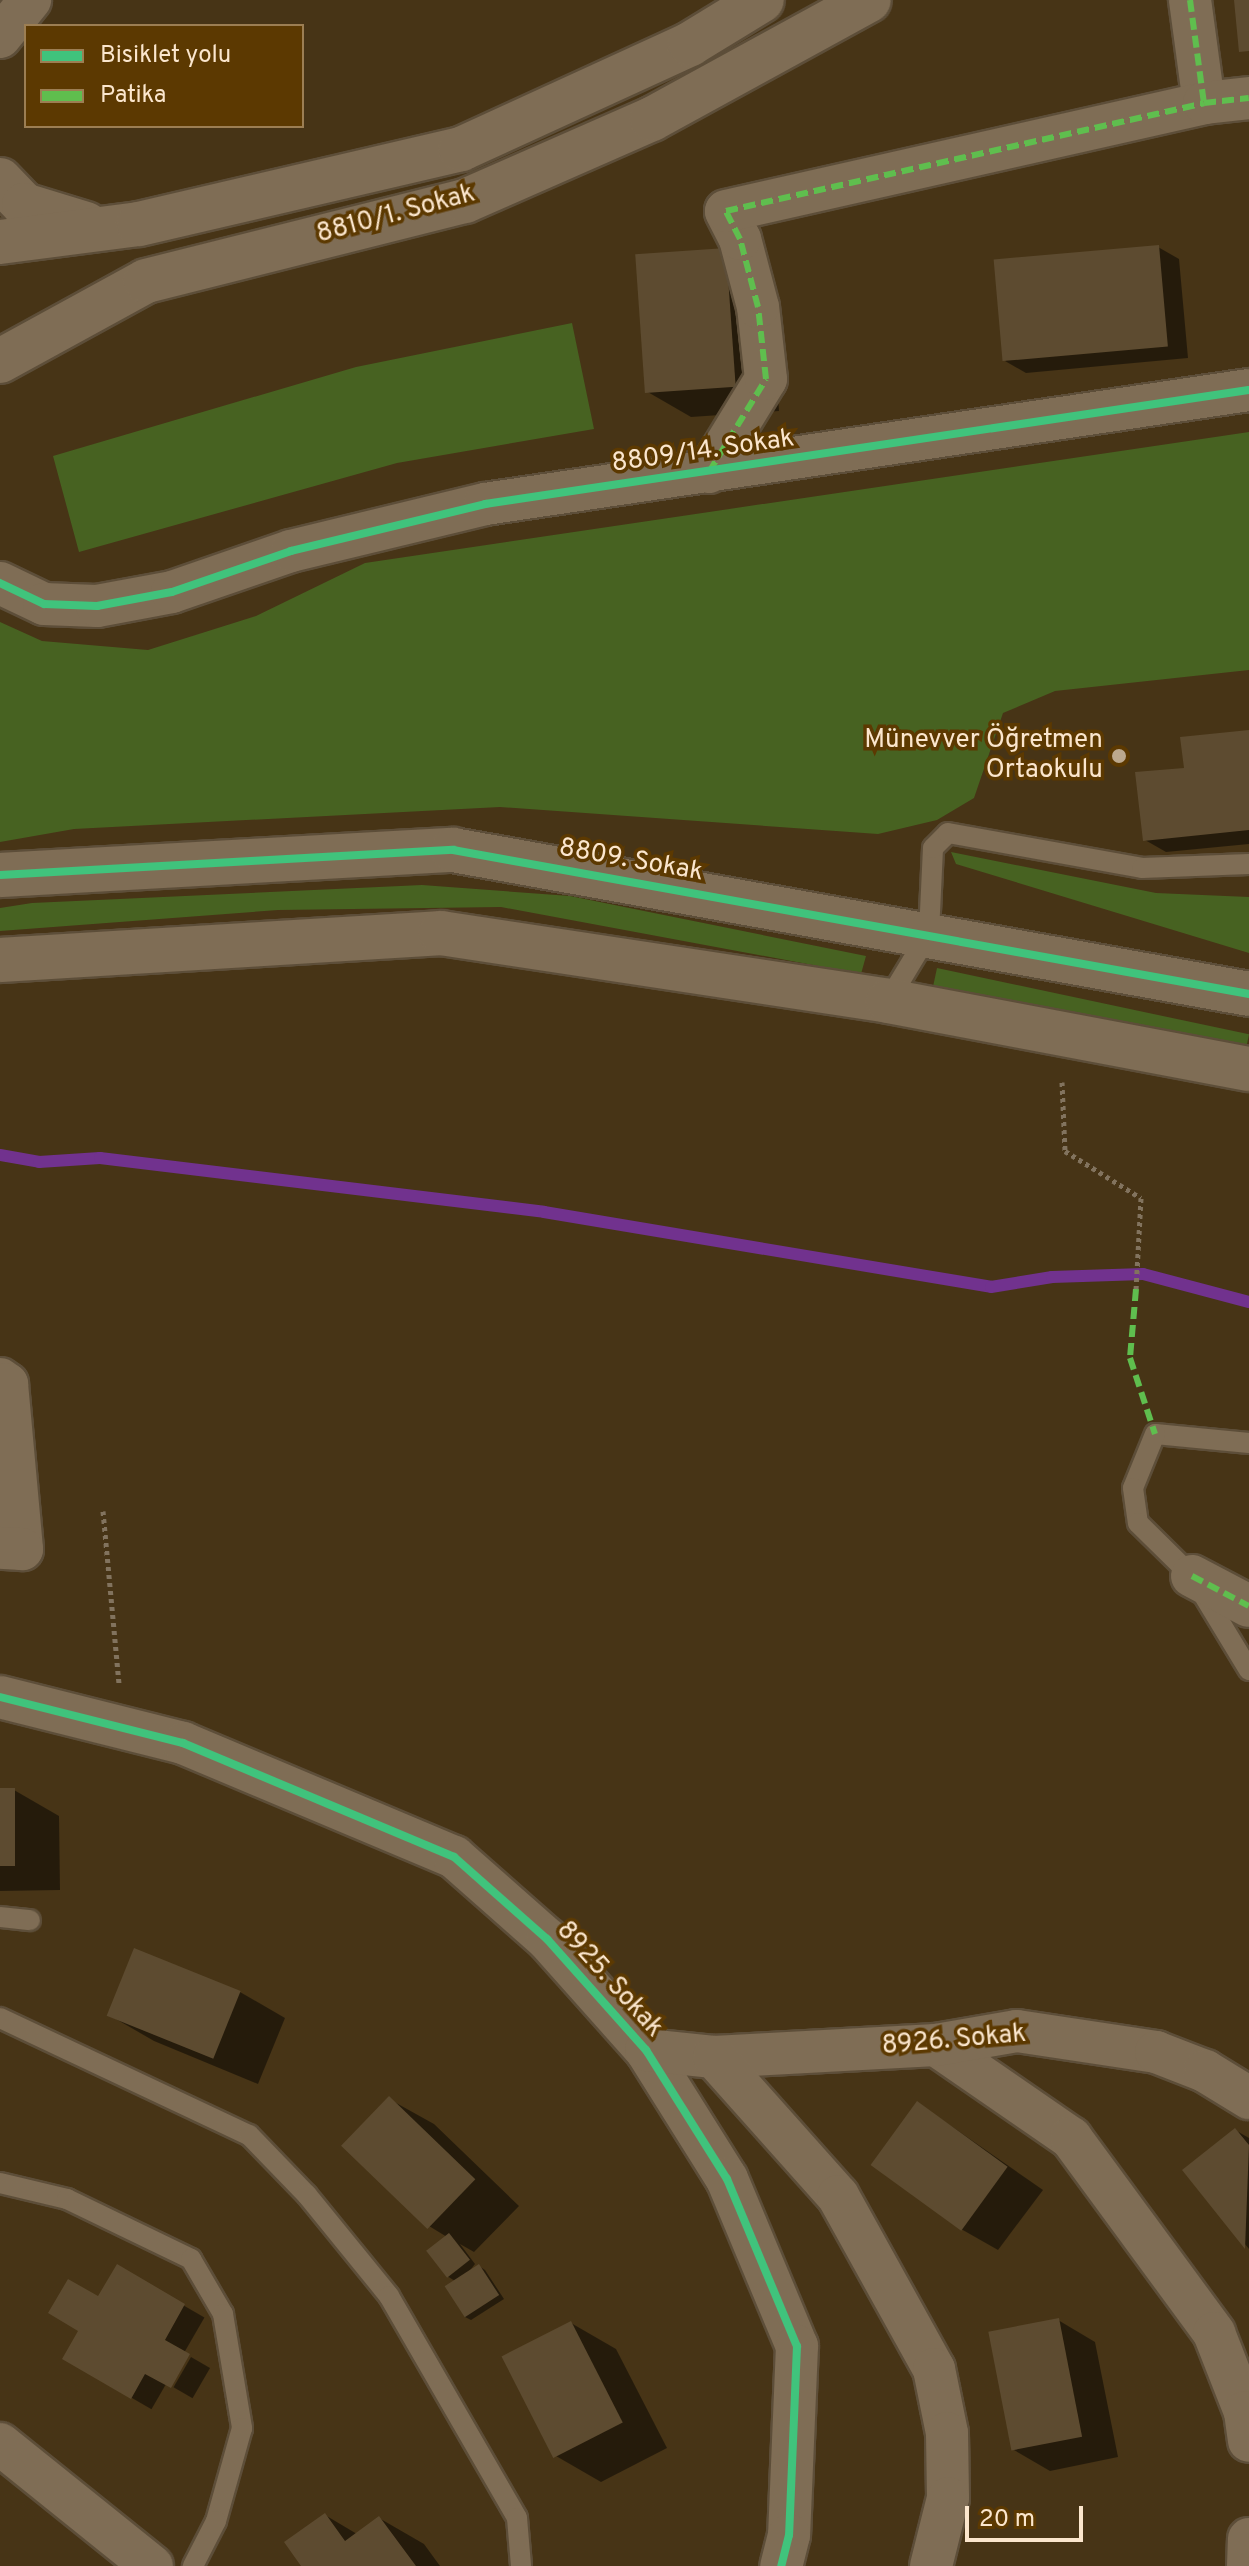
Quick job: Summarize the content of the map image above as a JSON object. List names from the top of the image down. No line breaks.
{"streets":{"street":["8810/1. Sokak","8809/14. Sokak","8809. Sokak","8925. Sokak","8926. Sokak"]},"crossings":[["8925. Sokak","8926. Sokak"]],"places":["Münevver Öğretmen Ortaokulu"],"legend":["Bisiklet yolu","Patika"],"scale_bar":"20 m"}
